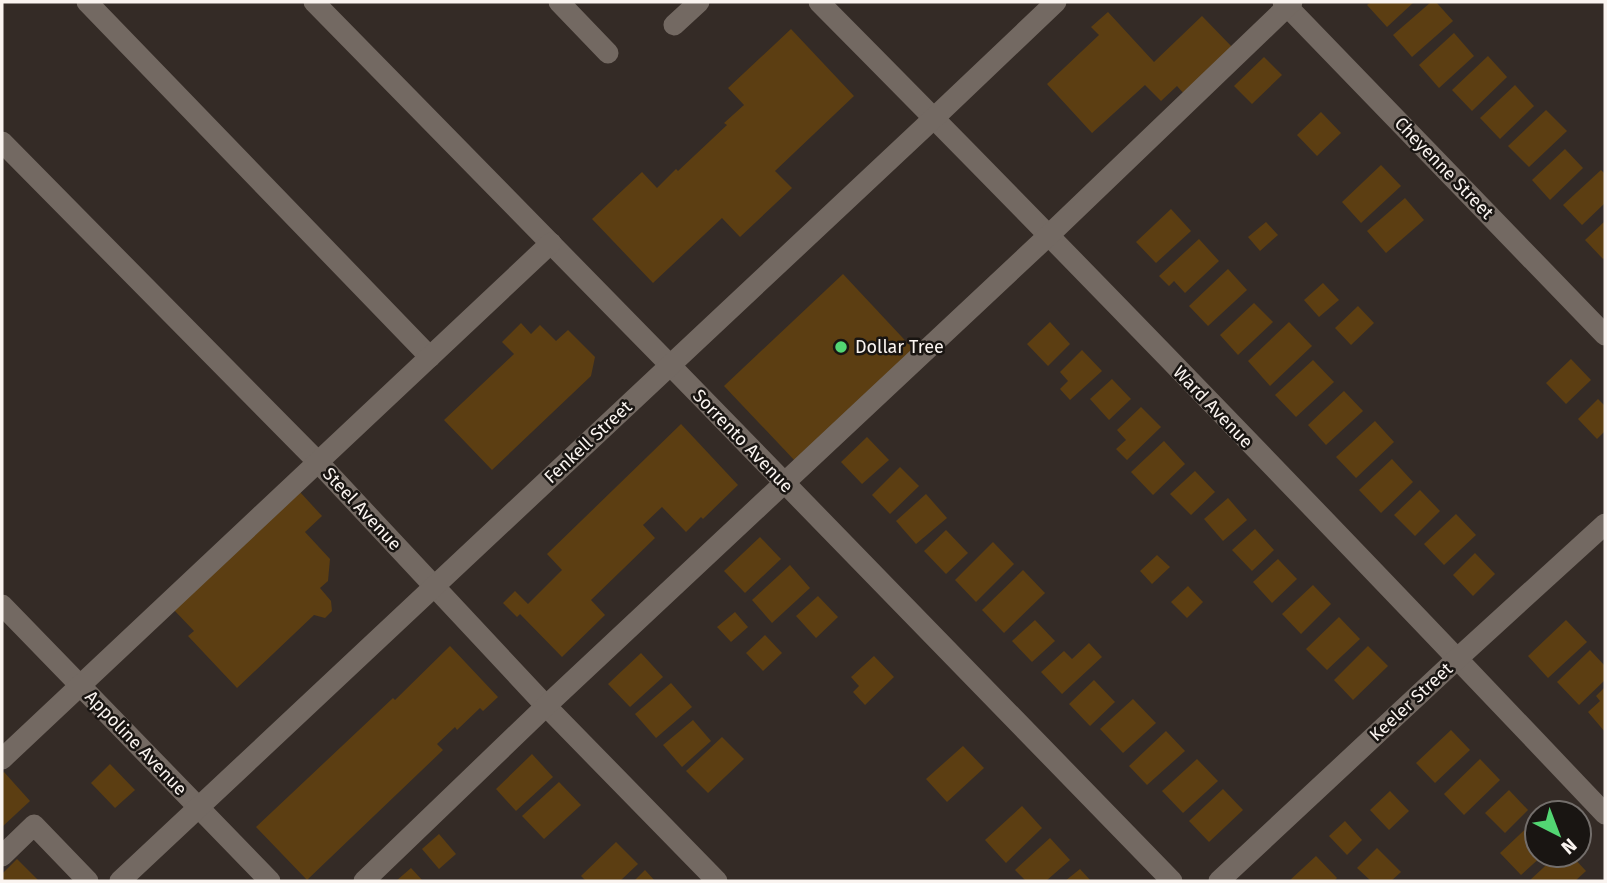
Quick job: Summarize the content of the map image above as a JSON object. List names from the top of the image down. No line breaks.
{"streets":{"street":["Cheyenne Street","Ward Avenue","Sorrento Avenue","Fenkell Street","Steel Avenue","Keeler Street","Appoline Avenue"]},"crossings":[["Ward Avenue","Fenkell Street"],["Ward Avenue","Keeler Street"],["Sorrento Avenue","Fenkell Street"],["Fenkell Street","Steel Avenue"],["Fenkell Street","Appoline Avenue"]],"places":["Dollar Tree"],"north":"bottom right"}
